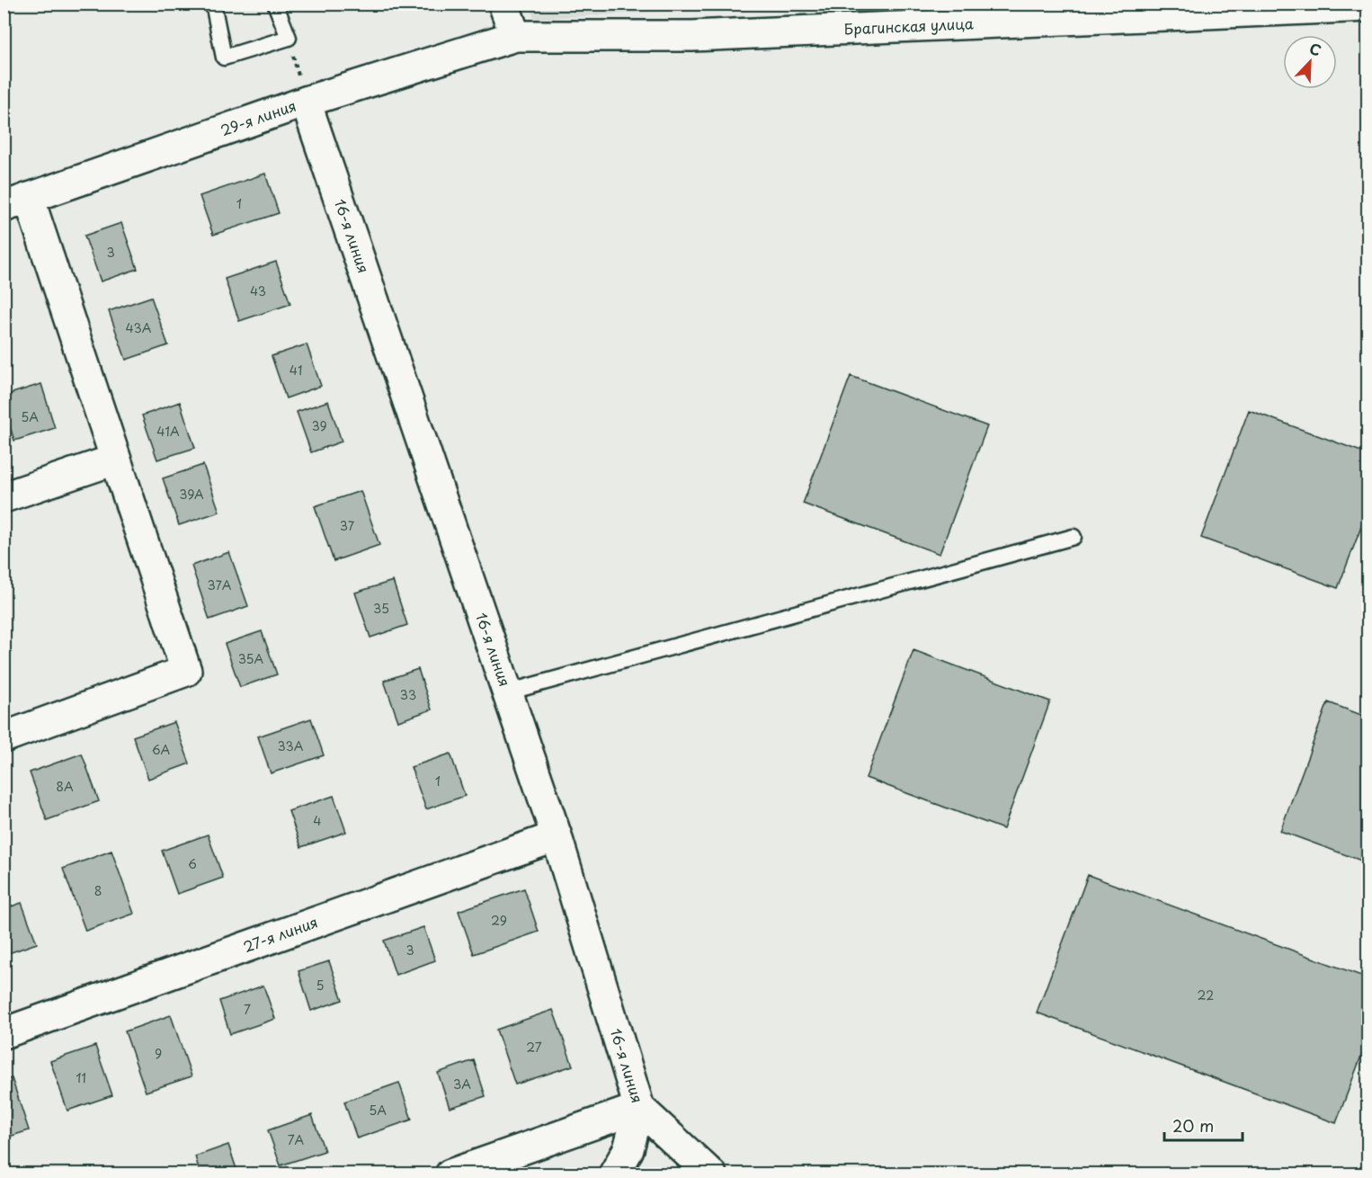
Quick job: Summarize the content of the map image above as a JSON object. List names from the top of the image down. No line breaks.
{"streets":{"street":["Брагинская улица","29-я линия","16-я линия","27-я линия"]},"crossings":[["Брагинская улица","29-я линия"],["29-я линия","16-я линия"],["16-я линия","27-я линия"]],"house_numbers":["1","3","43","43А","41","5А","39","41А","39А","37","37А","35","35А","33","33А","6А","1","8А","4","6","8","29","3","5","22","7","27","9","11","3А","5А","7А"],"scale_bar":"20 m","north":"top right"}
